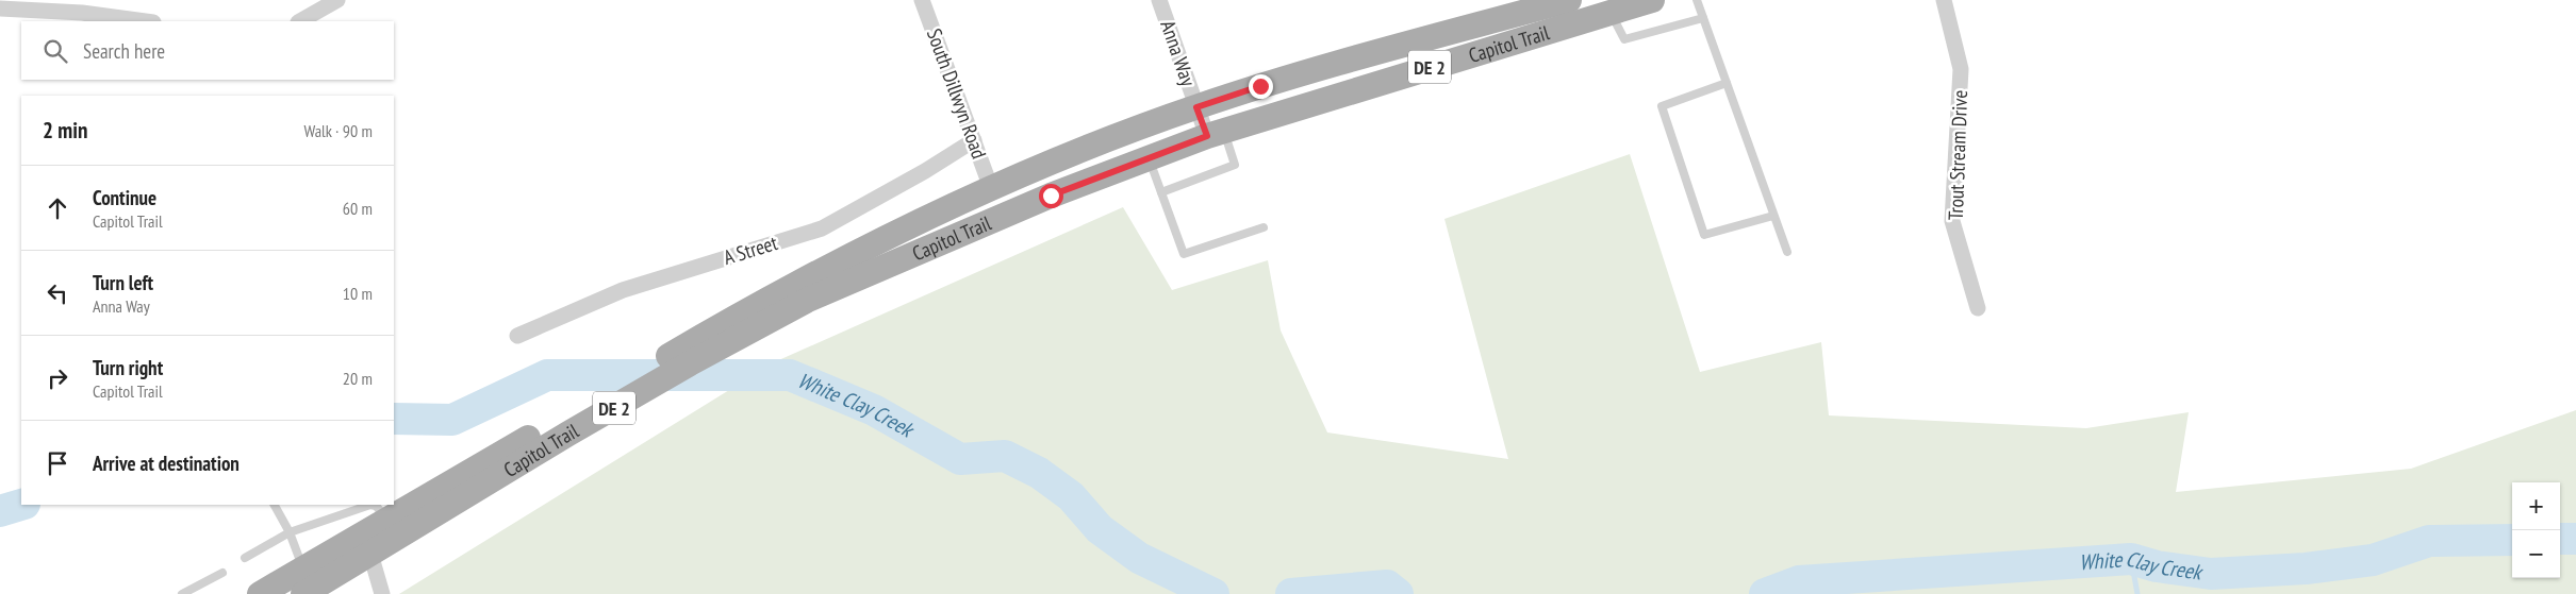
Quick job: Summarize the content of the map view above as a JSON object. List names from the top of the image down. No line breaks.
{"streets":{"main road":["Capitol Trail","DE 2"],"street":["Anna Way","South Dillwyn Road","Trout Stream Drive","A Street"]},"crossings":[["Capitol Trail","Anna Way"],["Capitol Trail","South Dillwyn Road"],["South Dillwyn Road","A Street"]],"water":["White Clay Creek"],"page":{"search":"Search here","heading":["2 min","Walk · 90 m"],"list":[["Continue","Capitol Trail","60 m"],["Turn left","Anna Way","10 m"],["Turn right","Capitol Trail","20 m"],"Arrive at destination"],"map_buttons":["+","−"]}}
